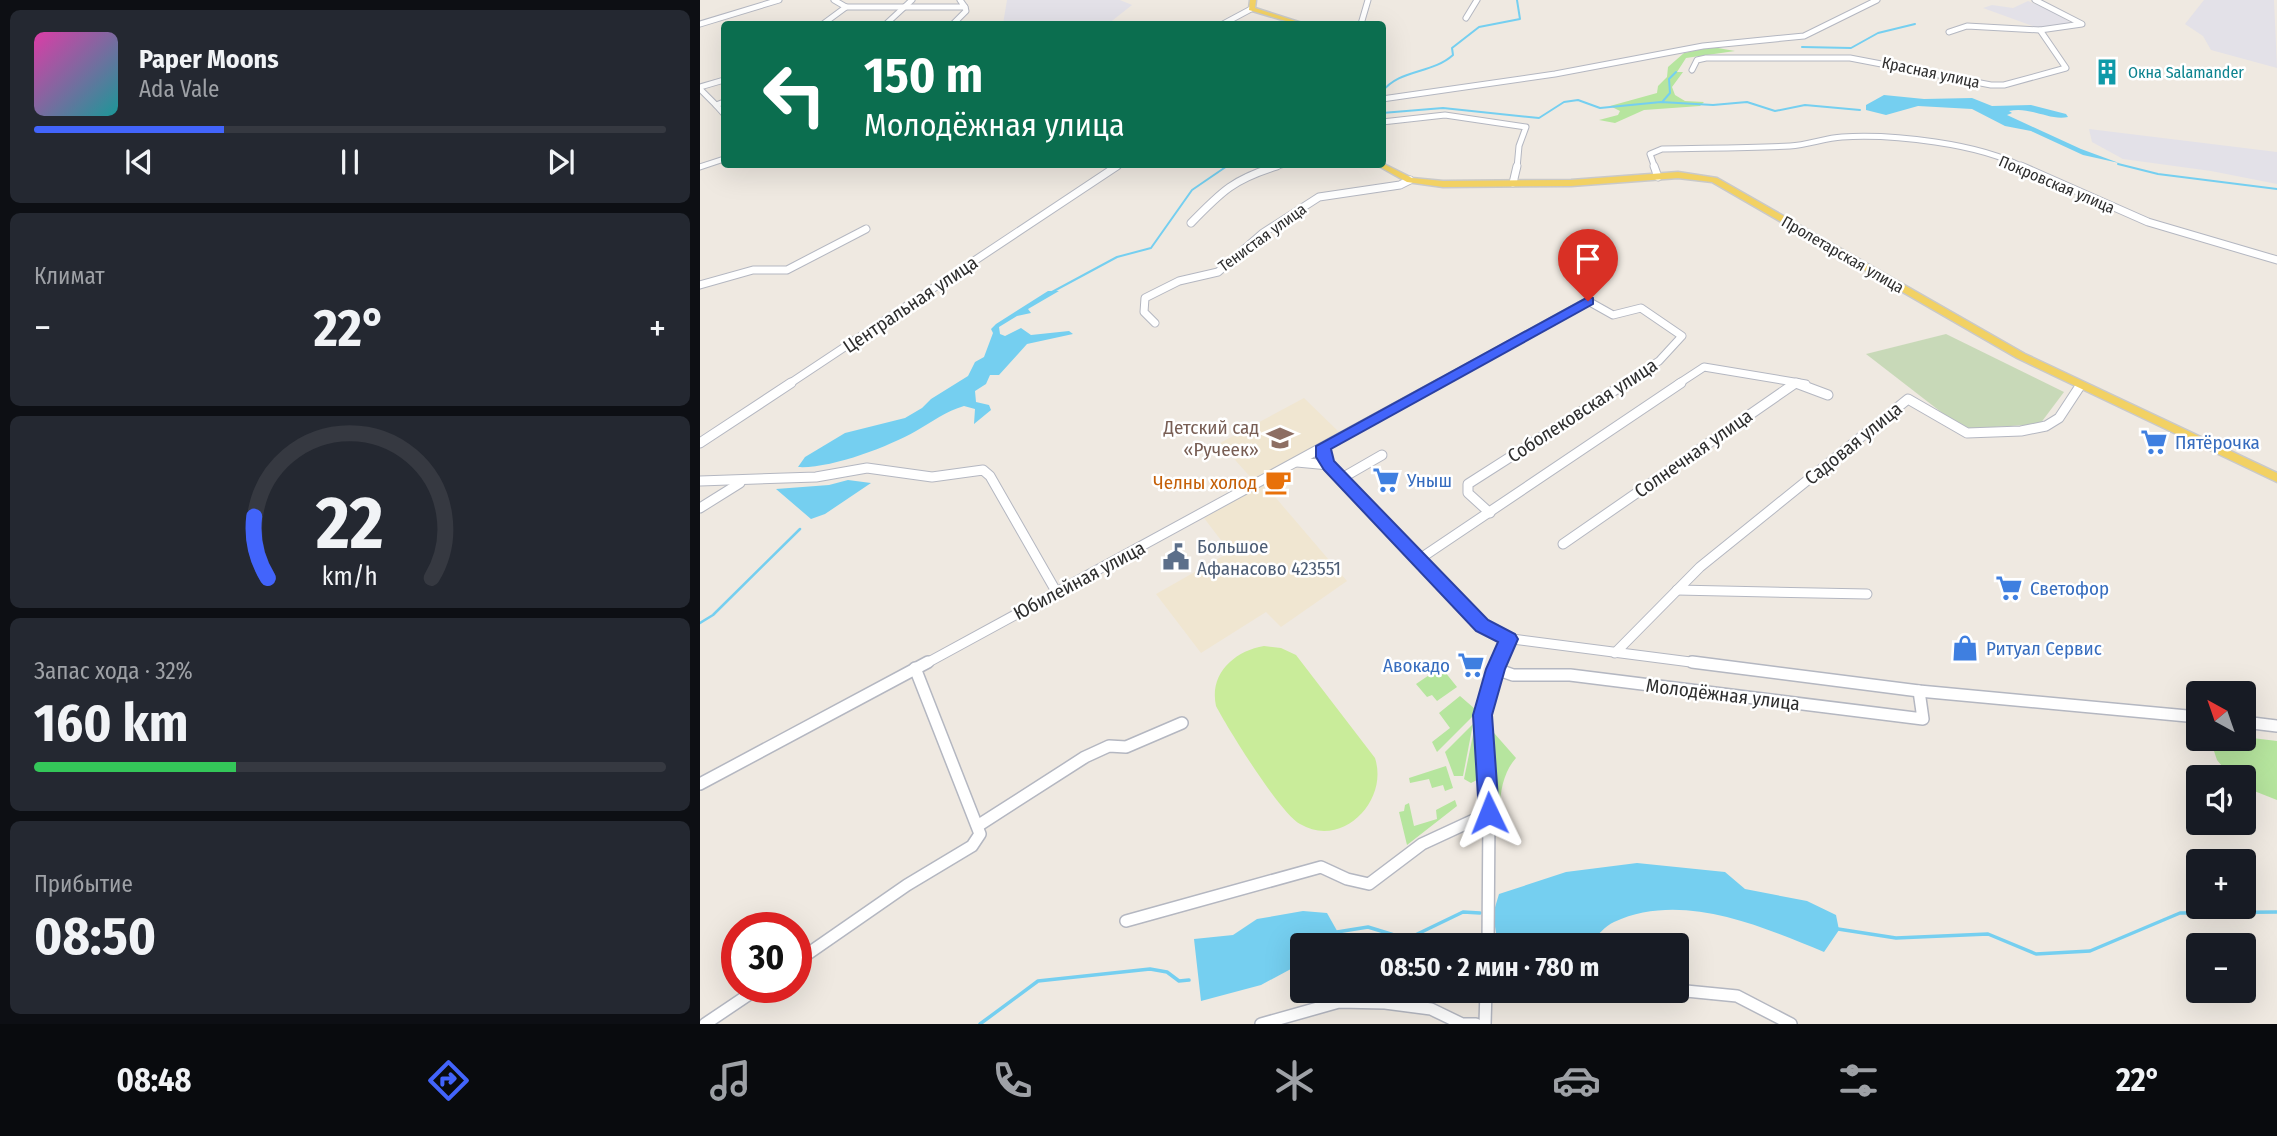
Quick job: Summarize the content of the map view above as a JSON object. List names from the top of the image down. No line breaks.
{"streets":{"main road":["Пролетарская улица"],"street":["Красная улица","Покровская улица","Тенистая улица","Центральная улица","Соболековская улица","Садовая улица","Солнечная улица","Юбилейная улица","Молодёжная улица"]},"crossings":[["Покровская улица","Пролетарская улица"],["Тенистая улица","Пролетарская улица"],["Пролетарская улица","Садовая улица"],["Соболековская улица","Юбилейная улица"]],"places":{"building":["Окна Salamander"],"school or university":["Детский сад «Ручеек»"],"supermarket":["Пятёрочка","Уныш","Светофор","Авокадо"],"cafe":["Челны холод"],"public building":["Большое Афанасово 423551"],"shop":["Ритуал Сервис"]},"north":"top left","page":{"turn":["150 m","Молодёжная улица"],"song":["Paper Moons","Ada Vale"],"tile":["Климат",["Запас хода · 32%","160 km"],["Прибытие","08:50"]],"heat":["−","22°","+"],"map_buttons":["+","−"],"limit":"30","trip":"08:50 · 2 мин · 780 m","tabs":["08:48","22°"],"gauge":["22","km/h"]}}
